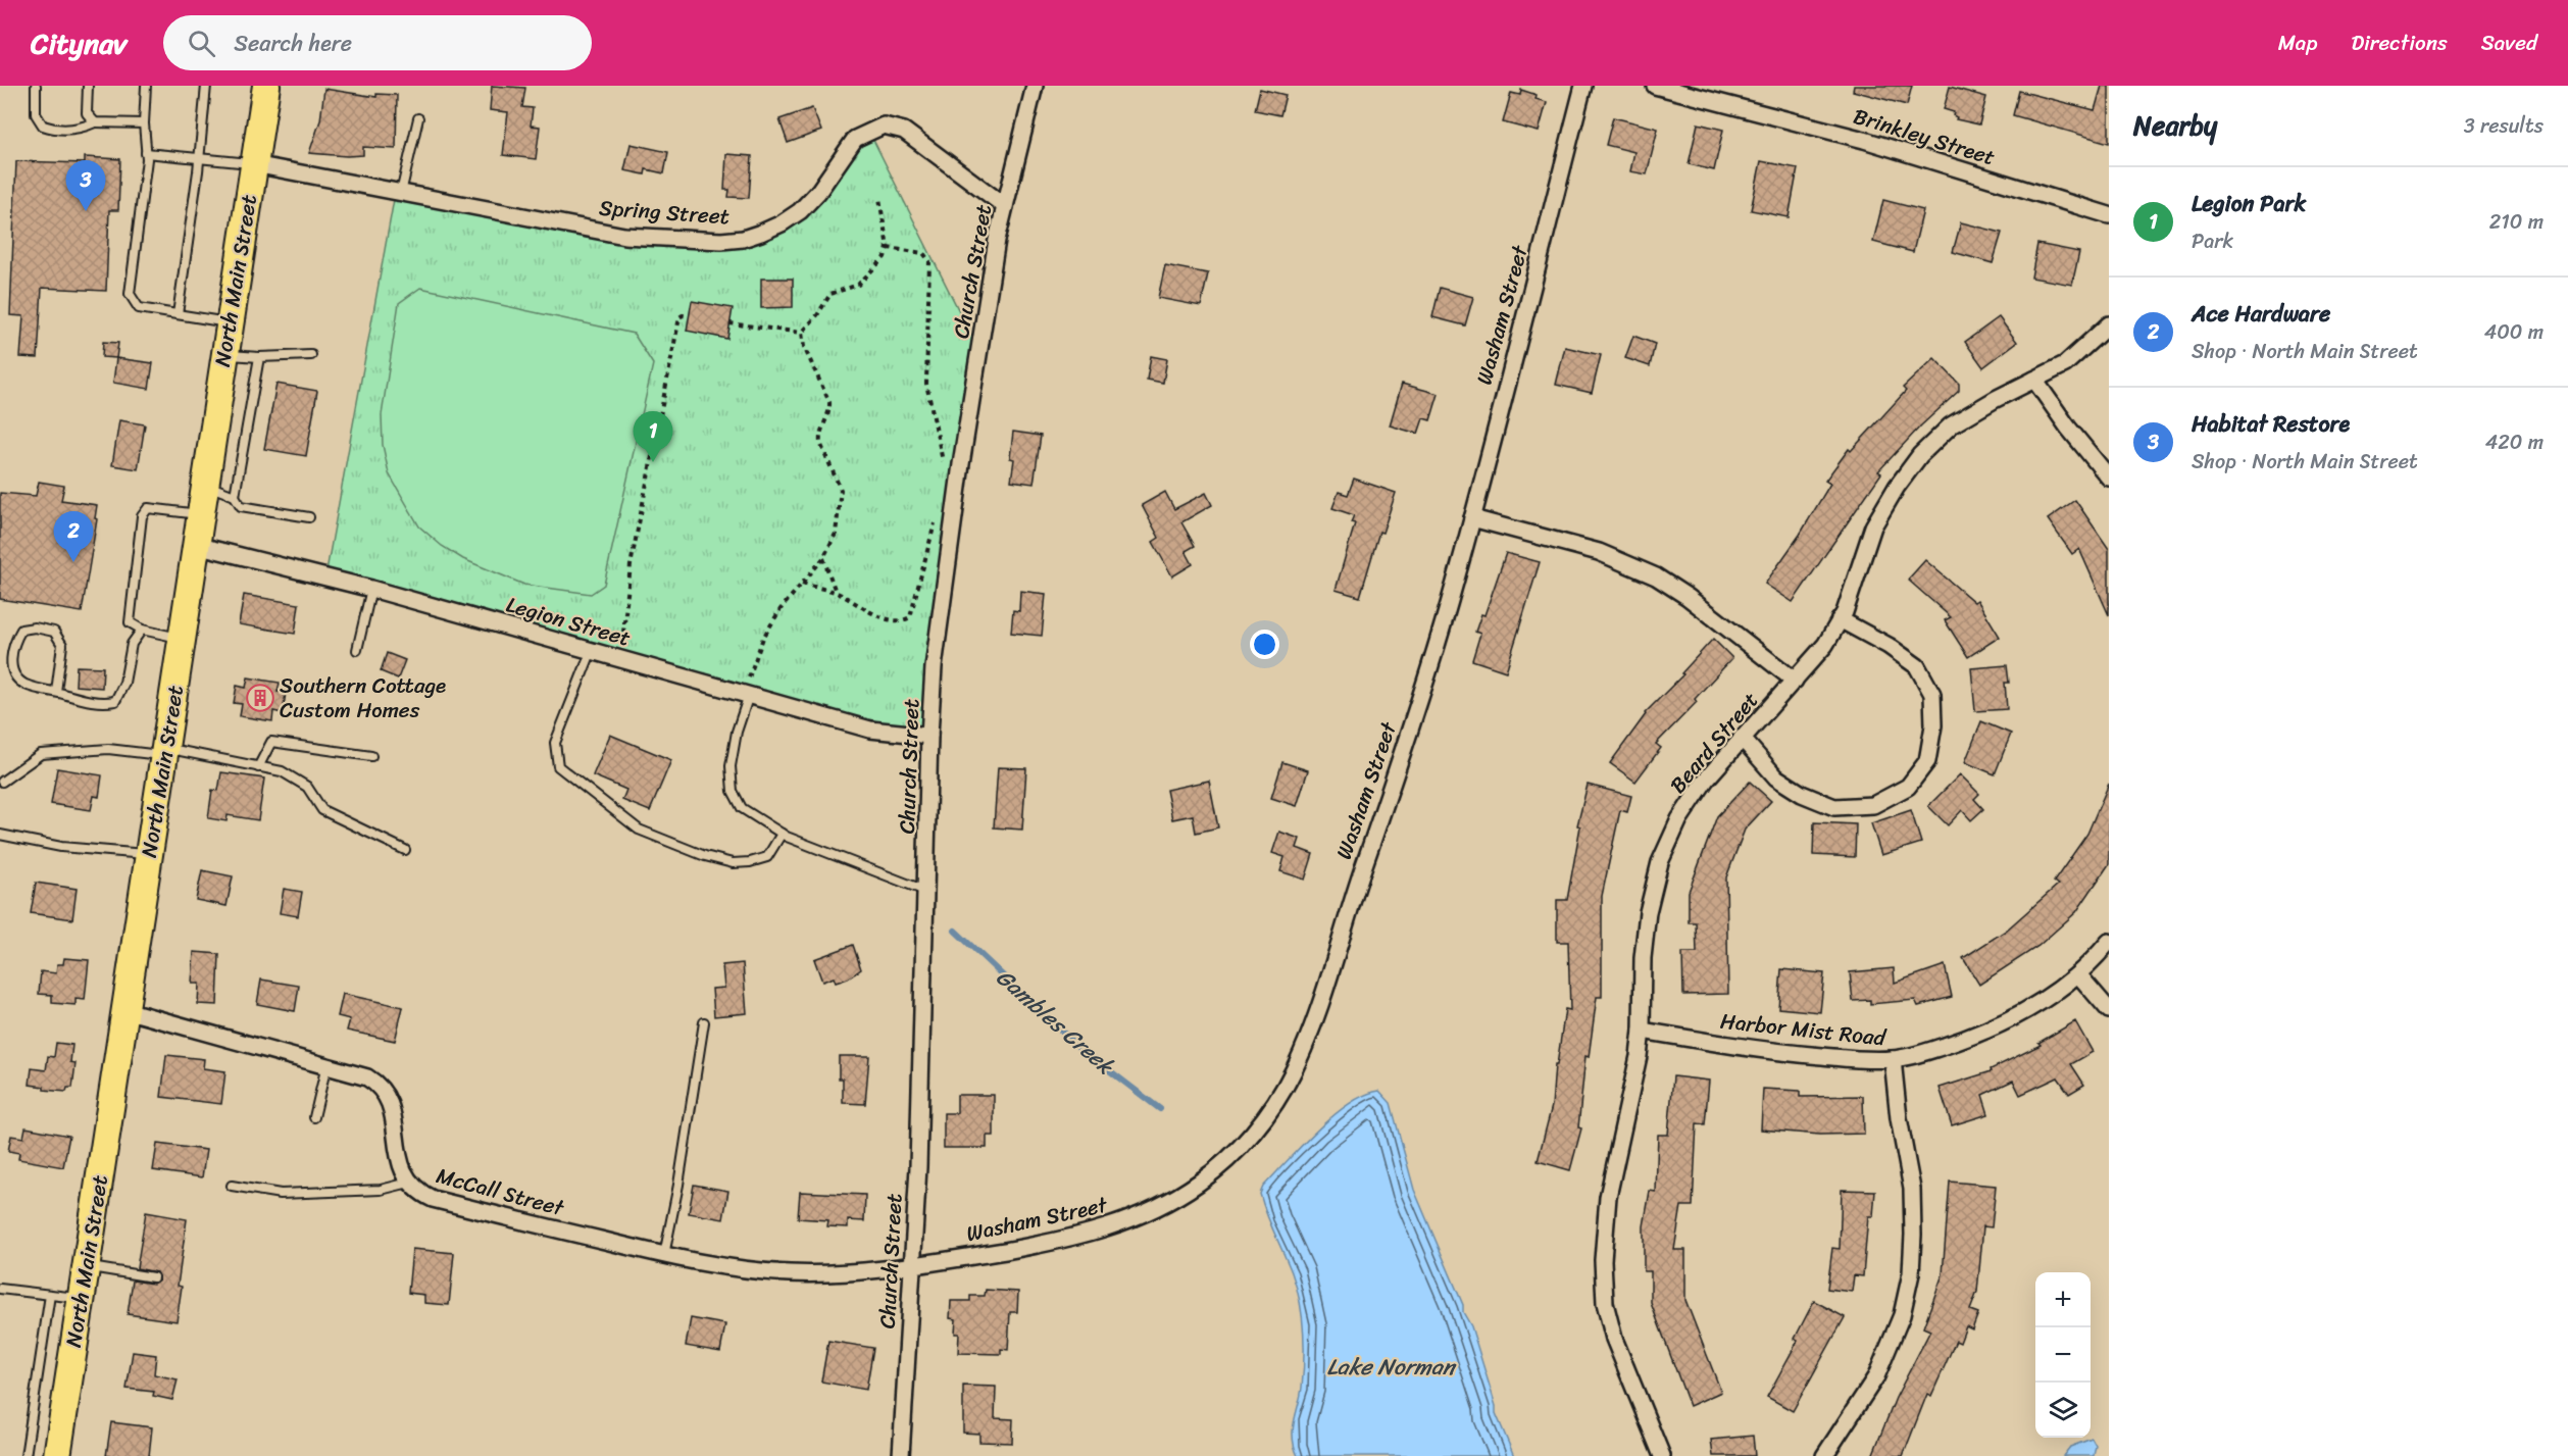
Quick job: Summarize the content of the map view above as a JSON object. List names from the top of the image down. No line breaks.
{"streets":{"main road":["North Main Street"],"street":["Brinkley Street","Spring Street","Church Street","Washam Street","Legion Street","Beard Street","Harbor Mist Road","McCall Street"]},"crossings":[["Spring Street","Church Street"],["Spring Street","North Main Street"],["Church Street","Washam Street"],["Church Street","Legion Street"],["Church Street","McCall Street"],["North Main Street","Legion Street"],["North Main Street","McCall Street"],["Washam Street","McCall Street"],["Beard Street","Harbor Mist Road"]],"water":["Gambles Creek","Lake Norman"],"places":{"building":["Southern Cottage Custom Homes"]},"page":{"header":"Citynav","search":"Search here","nav":["Map","Directions","Saved"],"heading":["Nearby","3 results"],"pins":["3","1","2"],"list":[{"mark":"1","name":"Legion Park","note":"Park","value":"210 m"},{"mark":"2","name":"Ace Hardware","note":"Shop · North Main Street","value":"400 m"},{"mark":"3","name":"Habitat Restore","note":"Shop · North Main Street","value":"420 m"}],"map_buttons":["+","−"]}}
